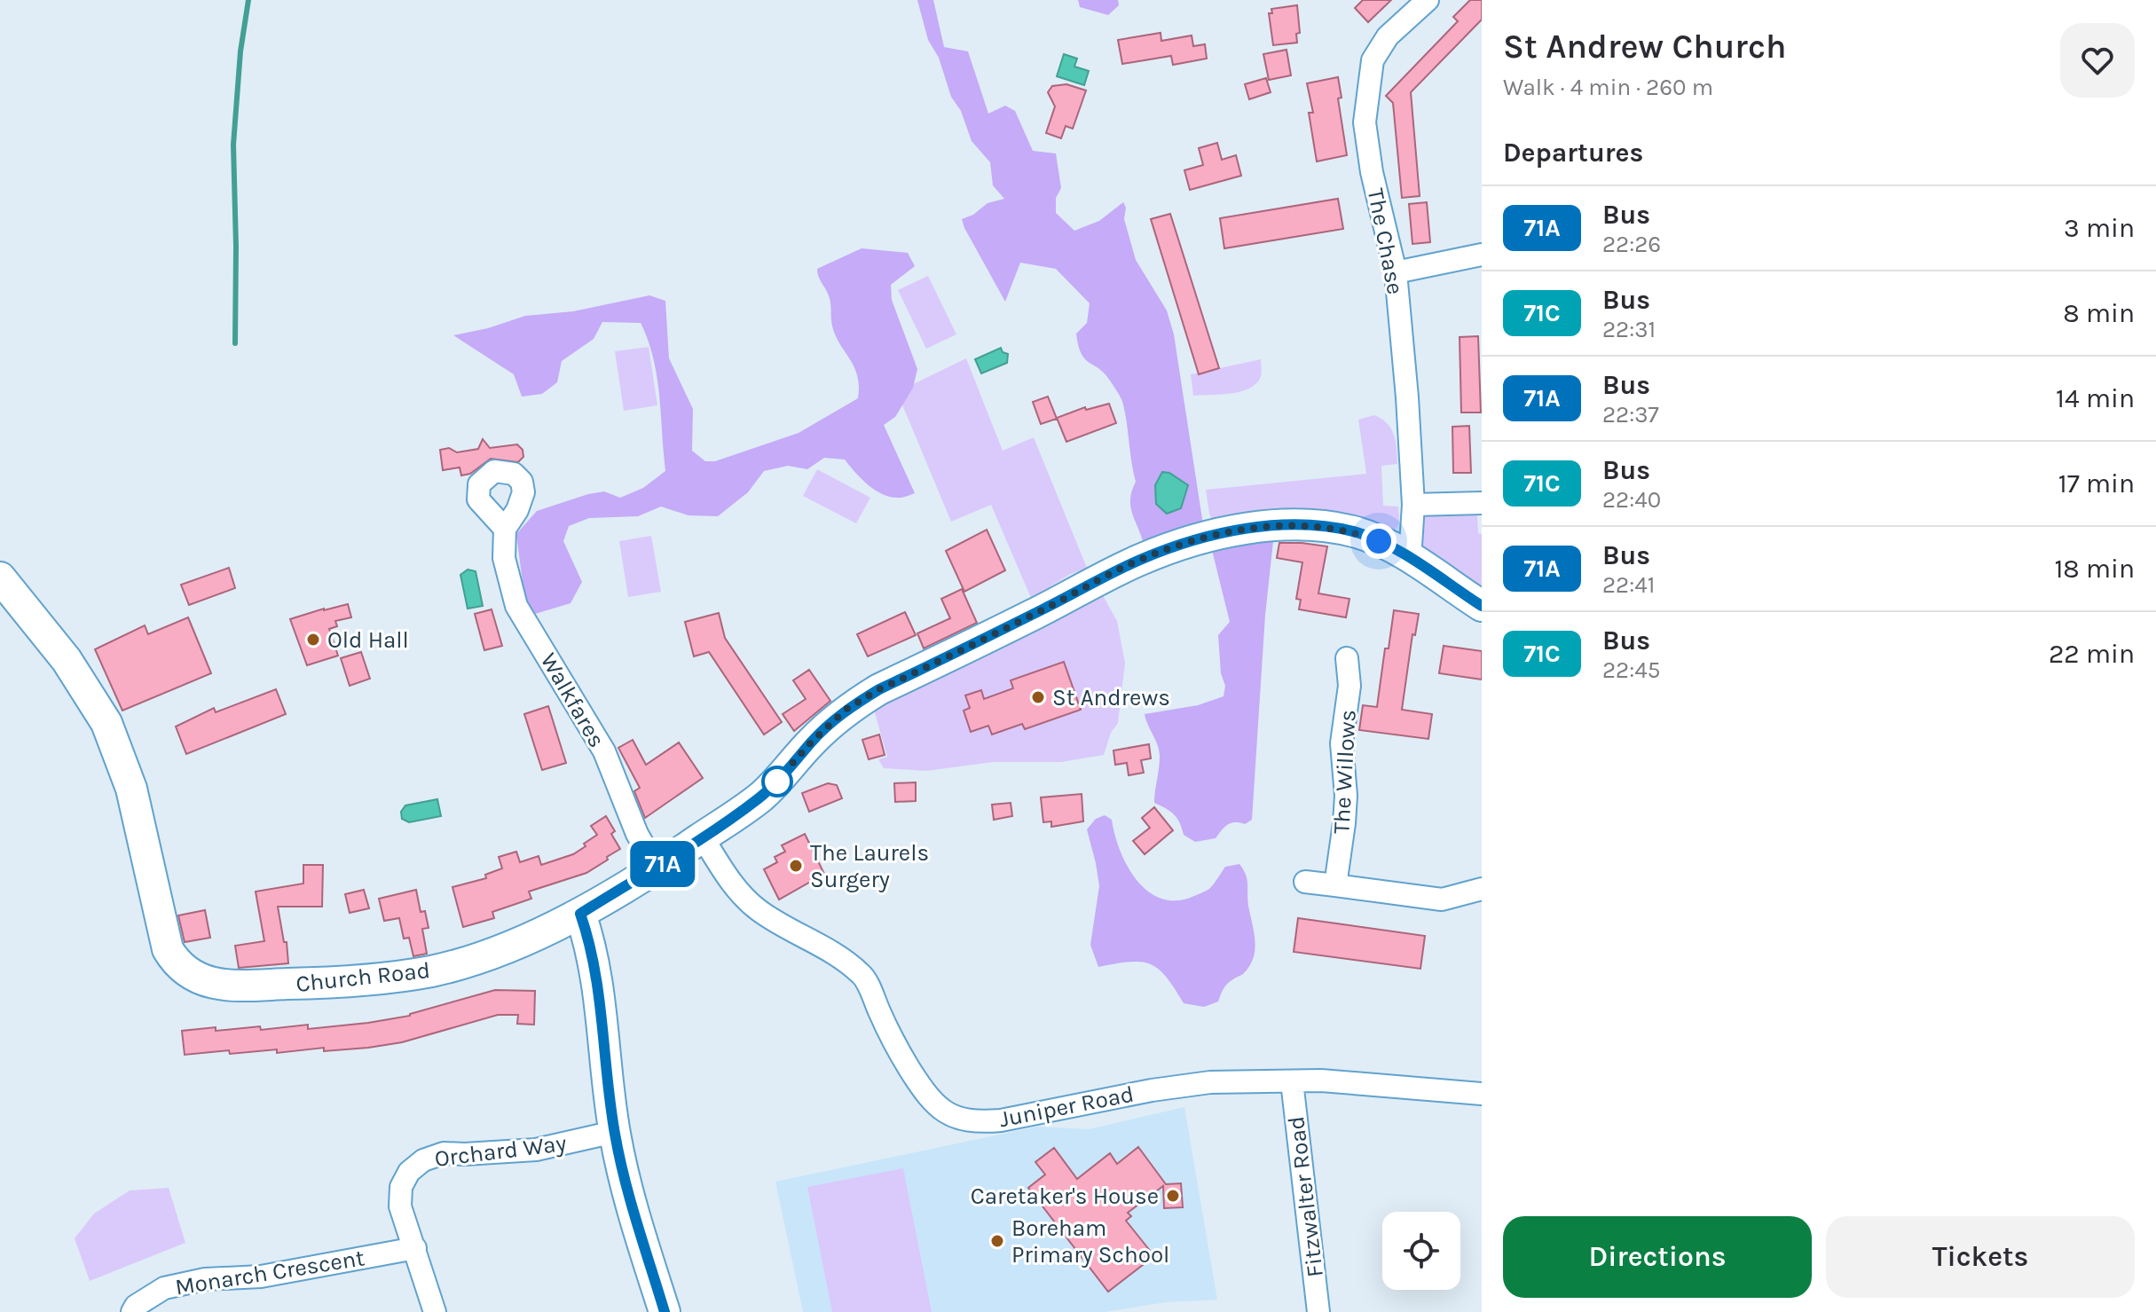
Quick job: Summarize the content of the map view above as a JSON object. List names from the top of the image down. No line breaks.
{"streets":{"street":["The Chase","Walkfares","The Willows","Church Road","Juniper Road","Orchard Way","Fitzwalter Road","Monarch Crescent"]},"crossings":[["The Chase","Church Road"],["Walkfares","Church Road"],["Church Road","Juniper Road"],["Juniper Road","Fitzwalter Road"],["Orchard Way","Monarch Crescent"]],"places":["Old Hall","St Andrews","The Laurels Surgery","Caretaker's House","Boreham Primary School"],"lines":["bus line 71A"],"page":{"on_map":"71A","heading":[["St Andrew Church","Walk · 4 min · 260 m"],"Departures"],"list":[{"mark":"71A","name":"Bus","note":"22:26","value":"3 min"},{"mark":"71C","name":"Bus","note":"22:31","value":"8 min"},{"mark":"71A","name":"Bus","note":"22:37","value":"14 min"},{"mark":"71C","name":"Bus","note":"22:40","value":"17 min"},{"mark":"71A","name":"Bus","note":"22:41","value":"18 min"},{"mark":"71C","name":"Bus","note":"22:45","value":"22 min"}],"buttons":["Directions","Tickets"]}}
